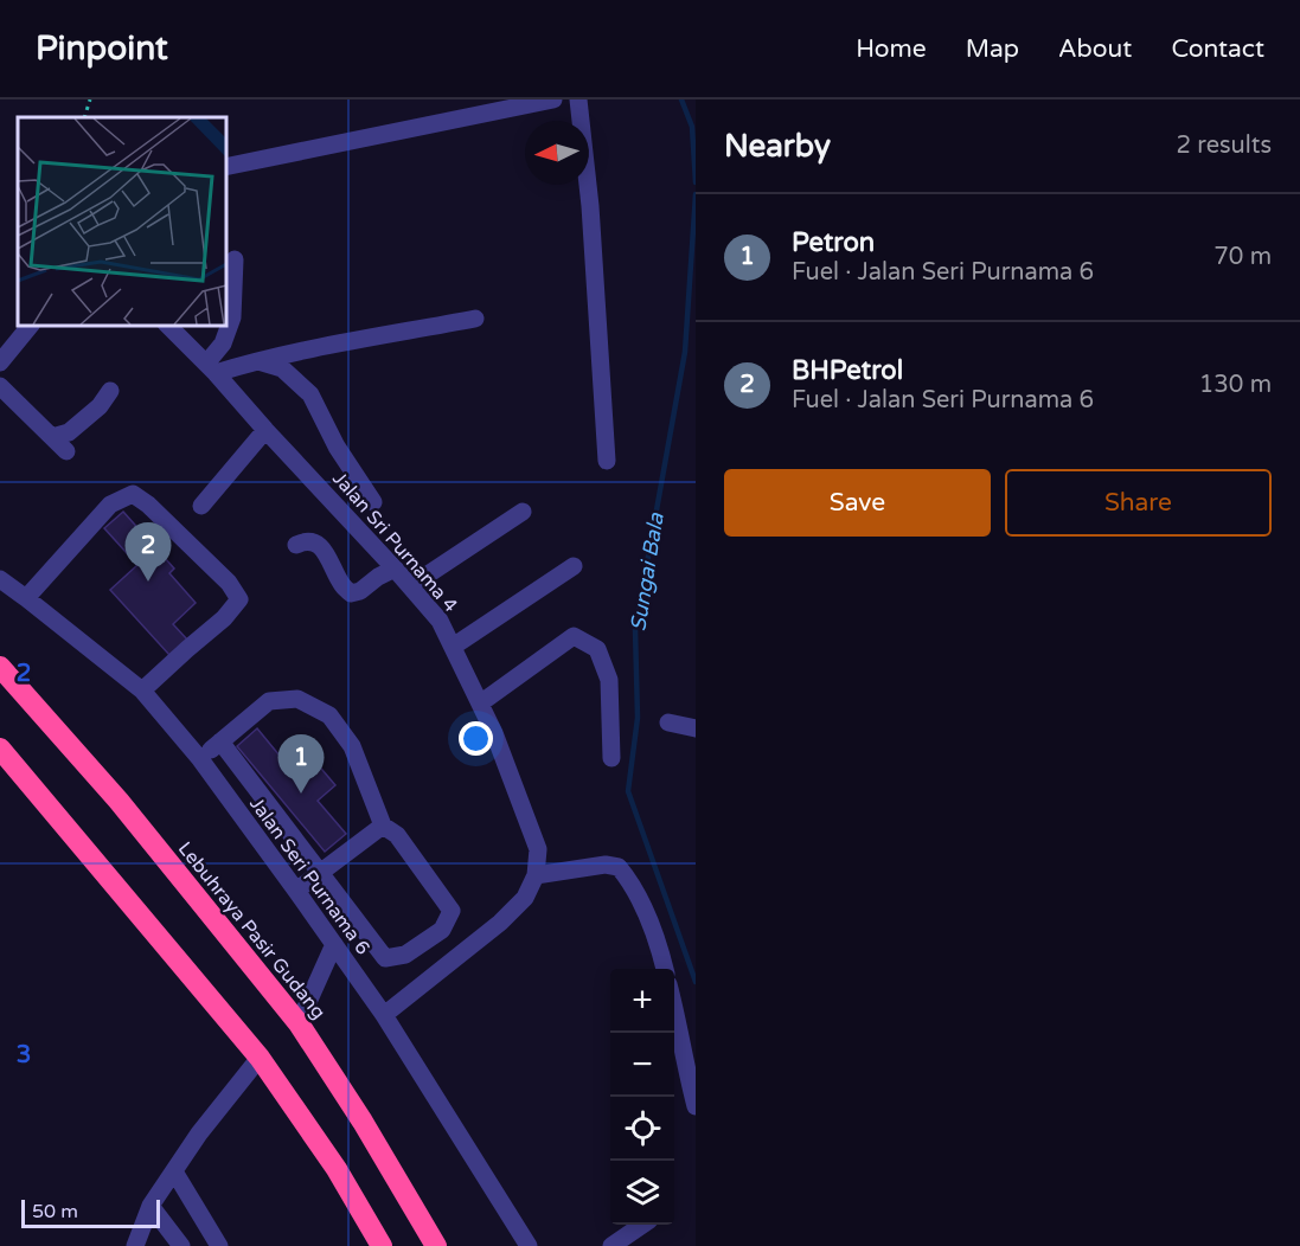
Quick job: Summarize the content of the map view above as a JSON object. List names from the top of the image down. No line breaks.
{"streets":{"highway":["Lebuhraya Pasir Gudang"],"street":["Jalan Sri Purnama 4","Jalan Seri Purnama 6"]},"water":["Sungai Bala"],"scale_bar":"50 m","north":"left","page":{"header":"Pinpoint","nav":["Home","Map","About","Contact"],"heading":["Nearby","2 results"],"list":[{"mark":"1","name":"Petron","note":"Fuel · Jalan Seri Purnama 6","value":"70 m"},{"mark":"2","name":"BHPetrol","note":"Fuel · Jalan Seri Purnama 6","value":"130 m"}],"buttons":["Save","Share"],"pins":["2","1"],"map_buttons":["+","−"],"scale":"50 m"},"grid":{"rows":["2","3"]}}
